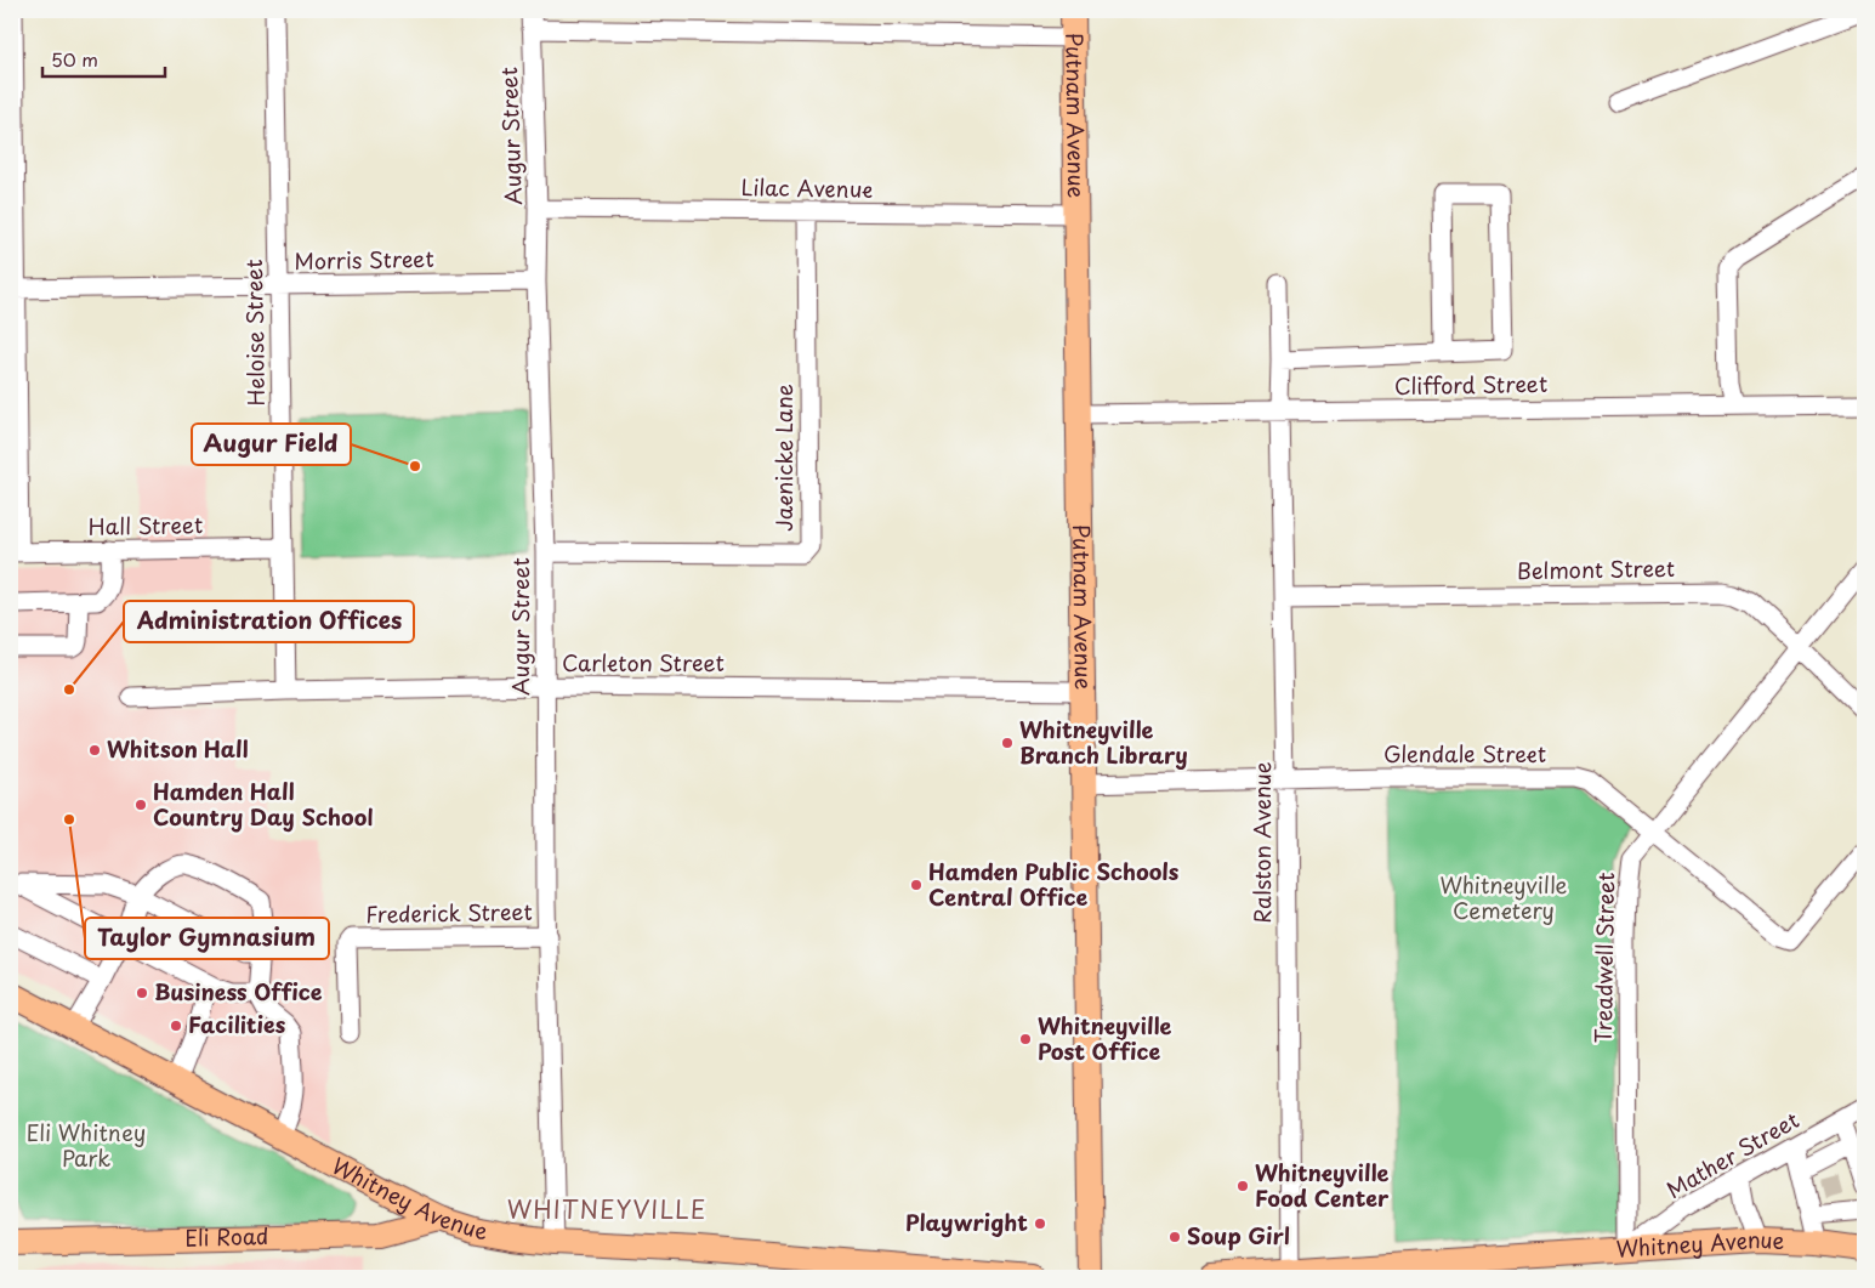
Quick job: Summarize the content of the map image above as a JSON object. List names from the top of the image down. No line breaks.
{"streets":{"main road":["Putnam Avenue","Whitney Avenue","Eli Road"],"street":["Augur Street","Lilac Avenue","Morris Street","Heloise Street","Clifford Street","Jaenicke Lane","Hall Street","Belmont Street","Carleton Street","Glendale Street","Ralston Avenue","Frederick Street","Treadwell Street","Mather Street"]},"crossings":[["Putnam Avenue","Lilac Avenue"],["Putnam Avenue","Clifford Street"],["Putnam Avenue","Carleton Street"],["Putnam Avenue","Glendale Street"],["Augur Street","Lilac Avenue"],["Augur Street","Morris Street"],["Augur Street","Jaenicke Lane"],["Augur Street","Carleton Street"],["Augur Street","Frederick Street"],["Augur Street","Whitney Avenue"],["Lilac Avenue","Jaenicke Lane"],["Morris Street","Heloise Street"],["Heloise Street","Hall Street"],["Heloise Street","Carleton Street"],["Clifford Street","Ralston Avenue"],["Belmont Street","Ralston Avenue"],["Belmont Street","Treadwell Street"],["Glendale Street","Ralston Avenue"],["Glendale Street","Treadwell Street"],["Ralston Avenue","Whitney Avenue"],["Treadwell Street","Mather Street"],["Treadwell Street","Whitney Avenue"],["Mather Street","Whitney Avenue"],["Whitney Avenue","Eli Road"]],"districts":["WHITNEYVILLE"],"parks":["Whitneyville Cemetery","Eli Whitney Park"],"places":["Augur Field","Administration Offices","Whitneyville Branch Library","Whitson Hall","Hamden Hall Country Day School","Taylor Gymnasium","Hamden Public Schools Central Office","Business Office","Facilities","Whitneyville Post Office","Whitneyville Food Center","Playwright","Soup Girl"],"scale_bar":"50 m"}
